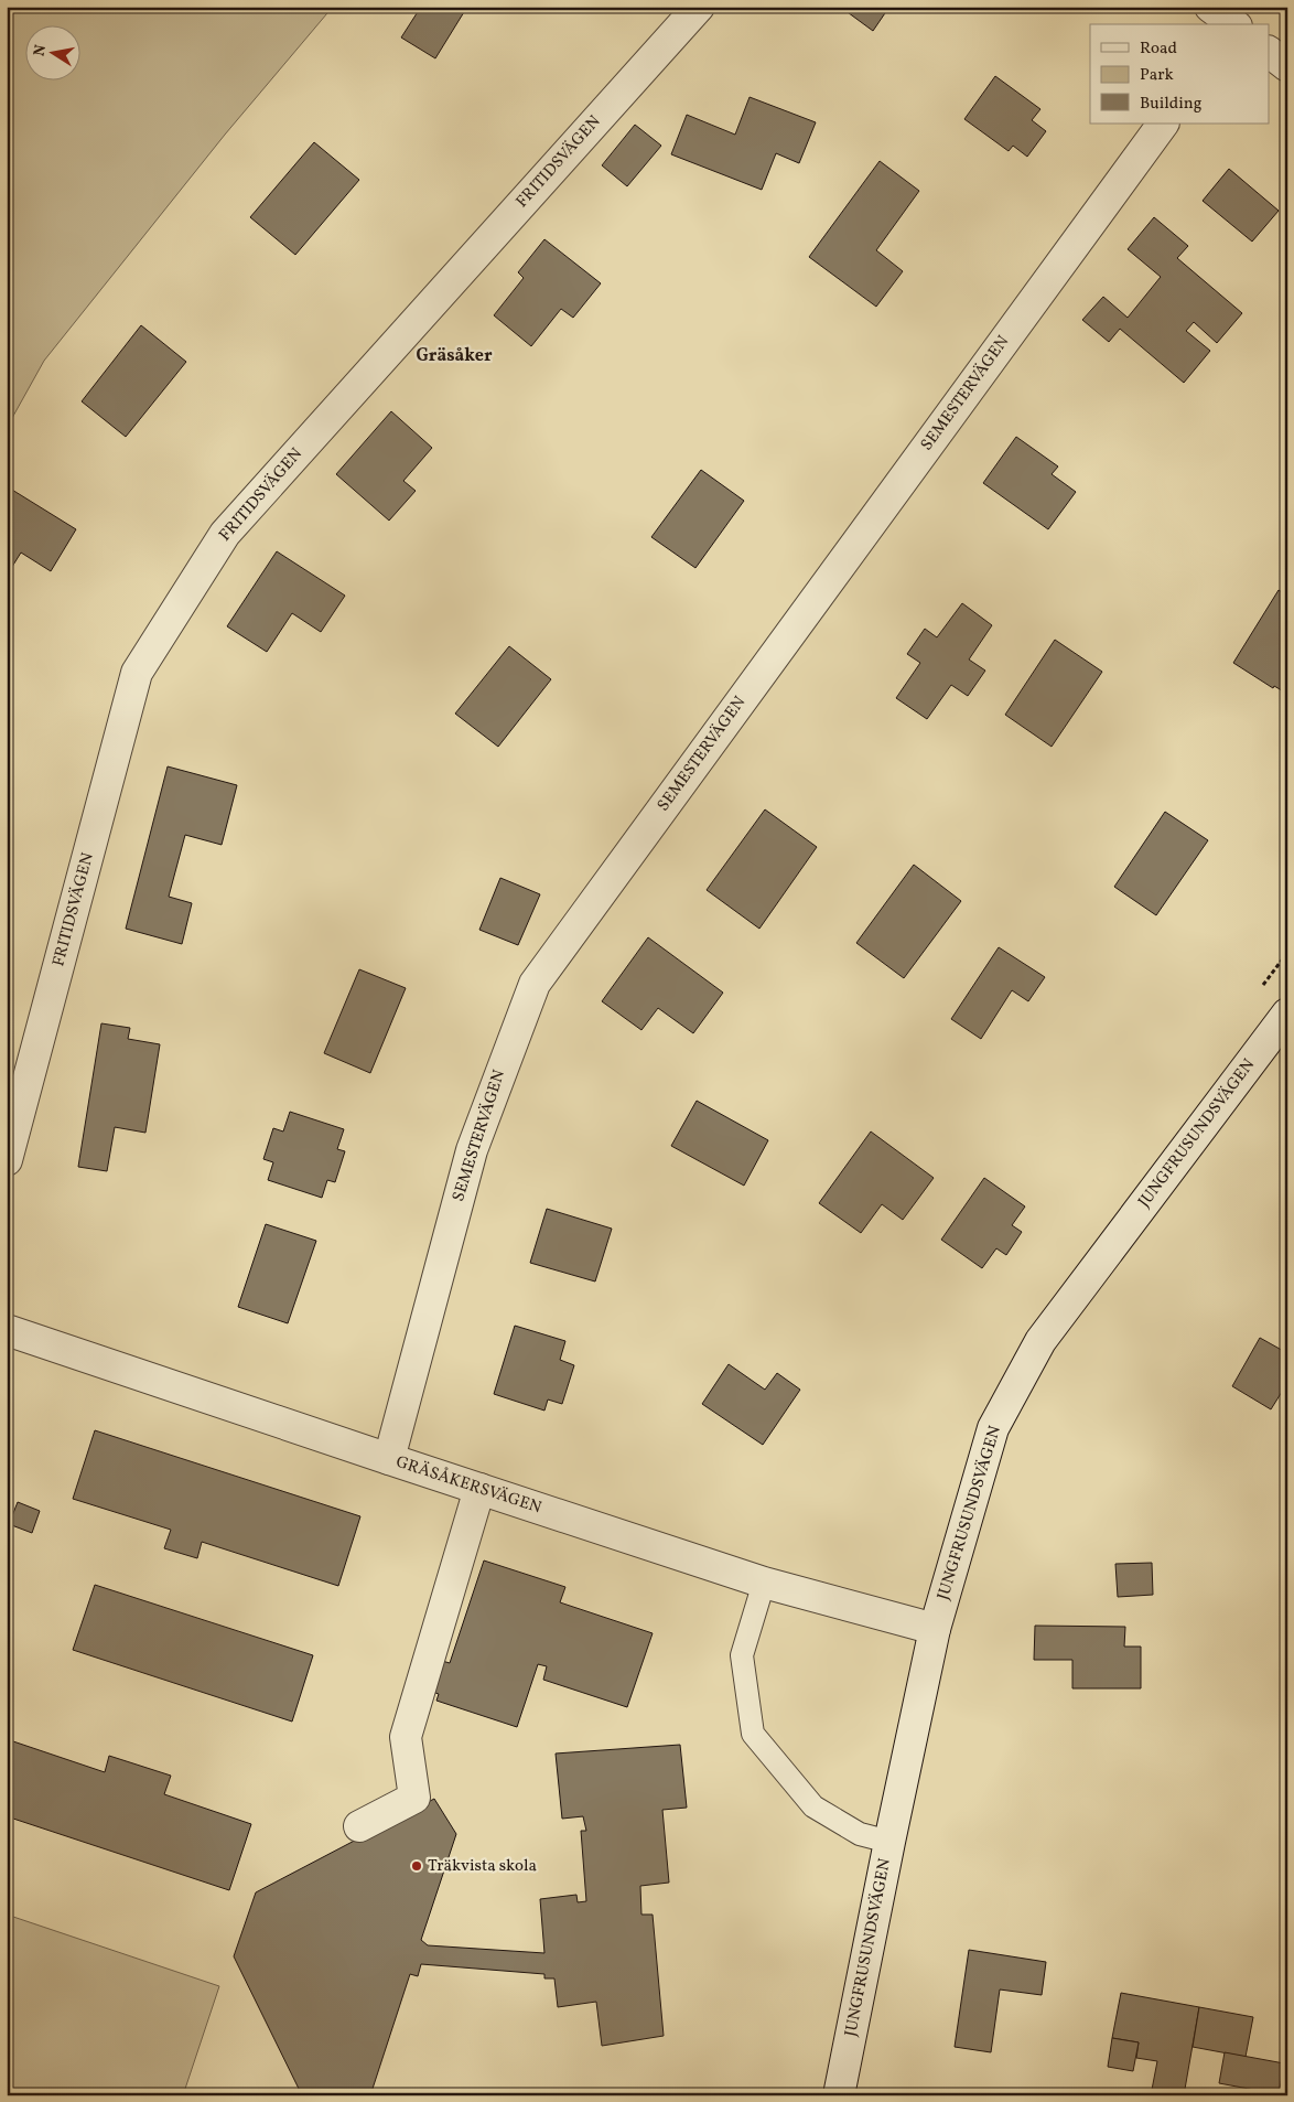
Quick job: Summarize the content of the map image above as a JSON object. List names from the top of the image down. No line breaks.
{"streets":{"street":["FRITIDSVÄGEN","SEMESTERVÄGEN","JUNGFRUSUNDSVÄGEN","GRÄSÅKERSVÄGEN"]},"crossings":[["SEMESTERVÄGEN","GRÄSÅKERSVÄGEN"],["JUNGFRUSUNDSVÄGEN","GRÄSÅKERSVÄGEN"]],"districts":["Gräsåker"],"places":["Träkvista skola"],"legend":["Road","Park","Building"],"north":"left"}
